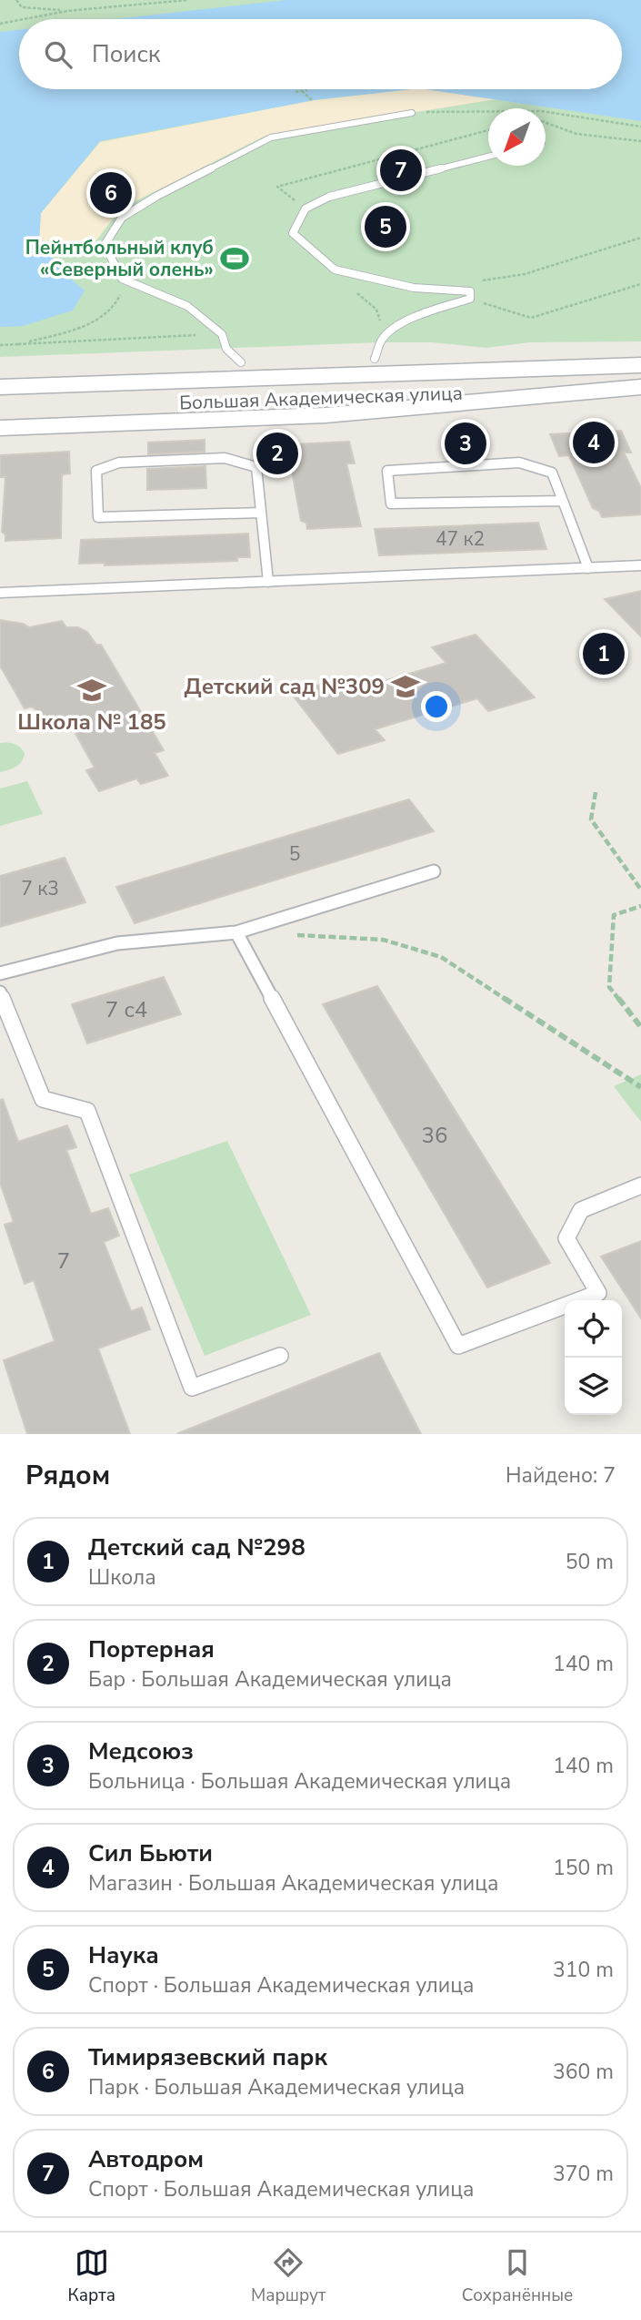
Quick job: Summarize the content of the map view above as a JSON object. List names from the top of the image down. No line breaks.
{"streets":{"main road":["Большая Академическая улица"]},"places":{"sports":["Пейнтбольный клуб «Северный олень»"],"school or university":["Детский сад №309","Школа № 185"]},"house_numbers":["47 к2","5","7 к3","7 с4","36","7"],"north":"bottom left","page":{"search":"Поиск","pins":["7","6","5","4","3","2","1"],"heading":["Рядом","Найдено: 7"],"list":[{"mark":"1","name":"Детский сад №298","note":"Школа","value":"50 m"},{"mark":"2","name":"Портерная","note":"Бар · Большая Академическая улица","value":"140 m"},{"mark":"3","name":"Медсоюз","note":"Больница · Большая Академическая улица","value":"140 m"},{"mark":"4","name":"Сил Бьюти","note":"Магазин · Большая Академическая улица","value":"150 m"},{"mark":"5","name":"Наука","note":"Спорт · Большая Академическая улица","value":"310 m"},{"mark":"6","name":"Тимирязевский парк","note":"Парк · Большая Академическая улица","value":"360 m"},{"mark":"7","name":"Автодром","note":"Спорт · Большая Академическая улица","value":"370 m"}],"nav":["Карта","Маршрут","Сохранённые"]}}
